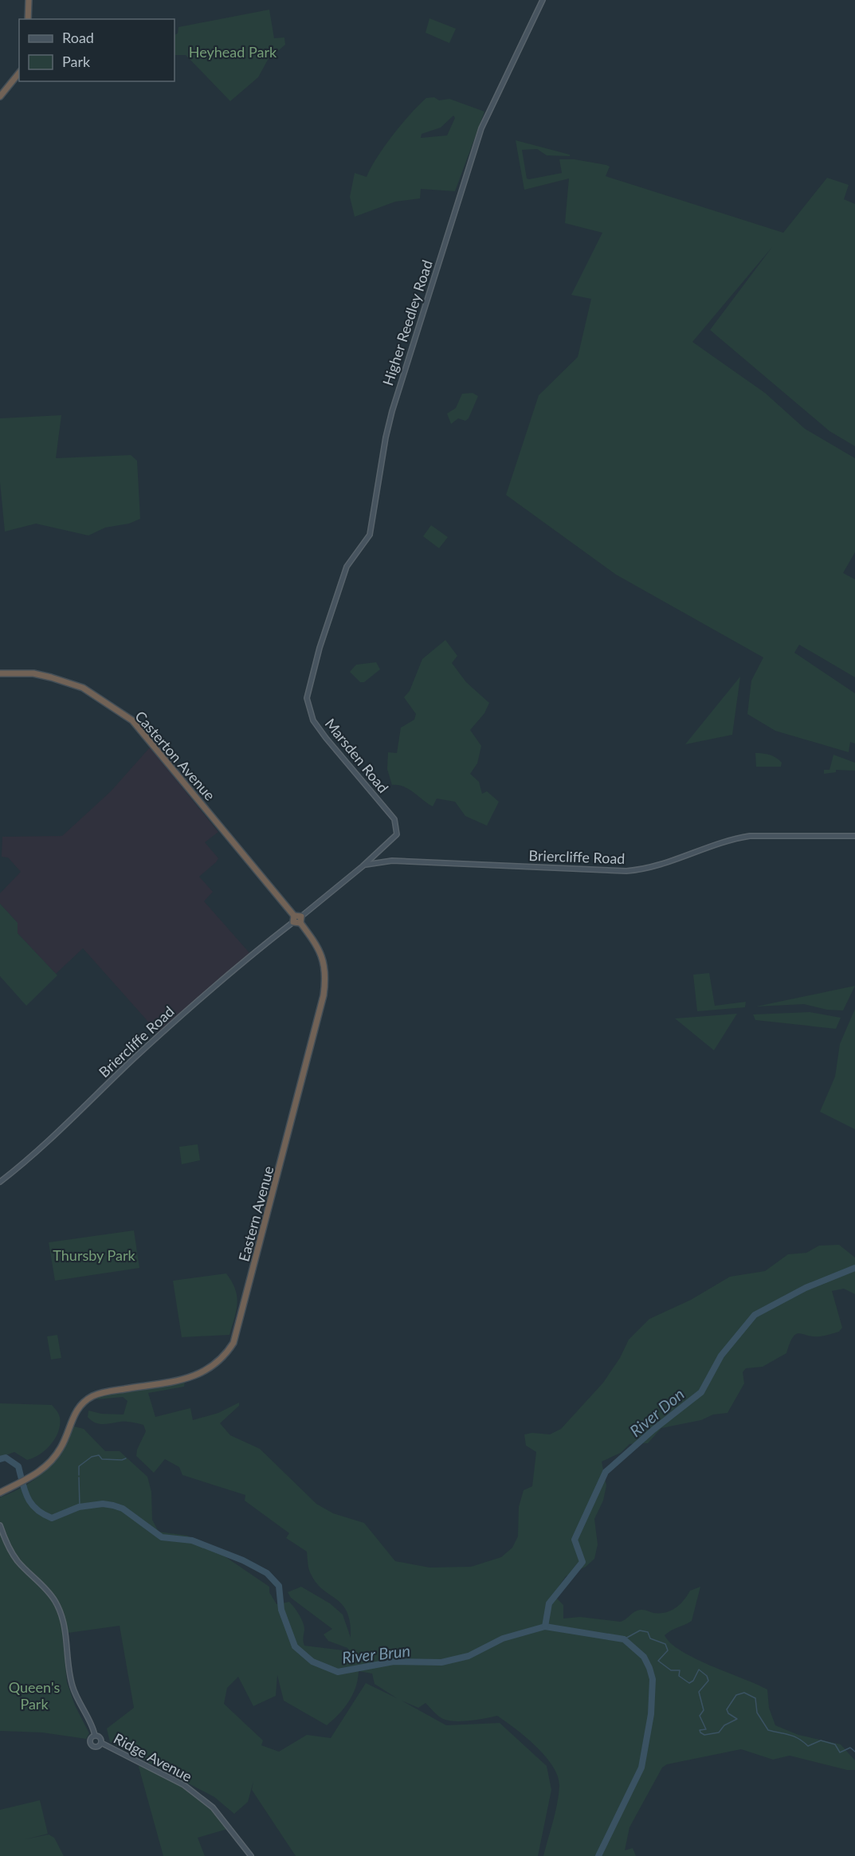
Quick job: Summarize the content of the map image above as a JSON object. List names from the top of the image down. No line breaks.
{"streets":{"highway":["Casterton Avenue","Eastern Avenue"],"street":["Higher Reedley Road","Marsden Road","Briercliffe Road","Ridge Avenue"]},"crossings":[["Higher Reedley Road","Marsden Road"],["Casterton Avenue","Briercliffe Road"],["Marsden Road","Briercliffe Road"]],"water":["River Don","River Brun"],"parks":["Heyhead Park","Thursby Park","Queen's Park"],"legend":["Road","Park"]}
